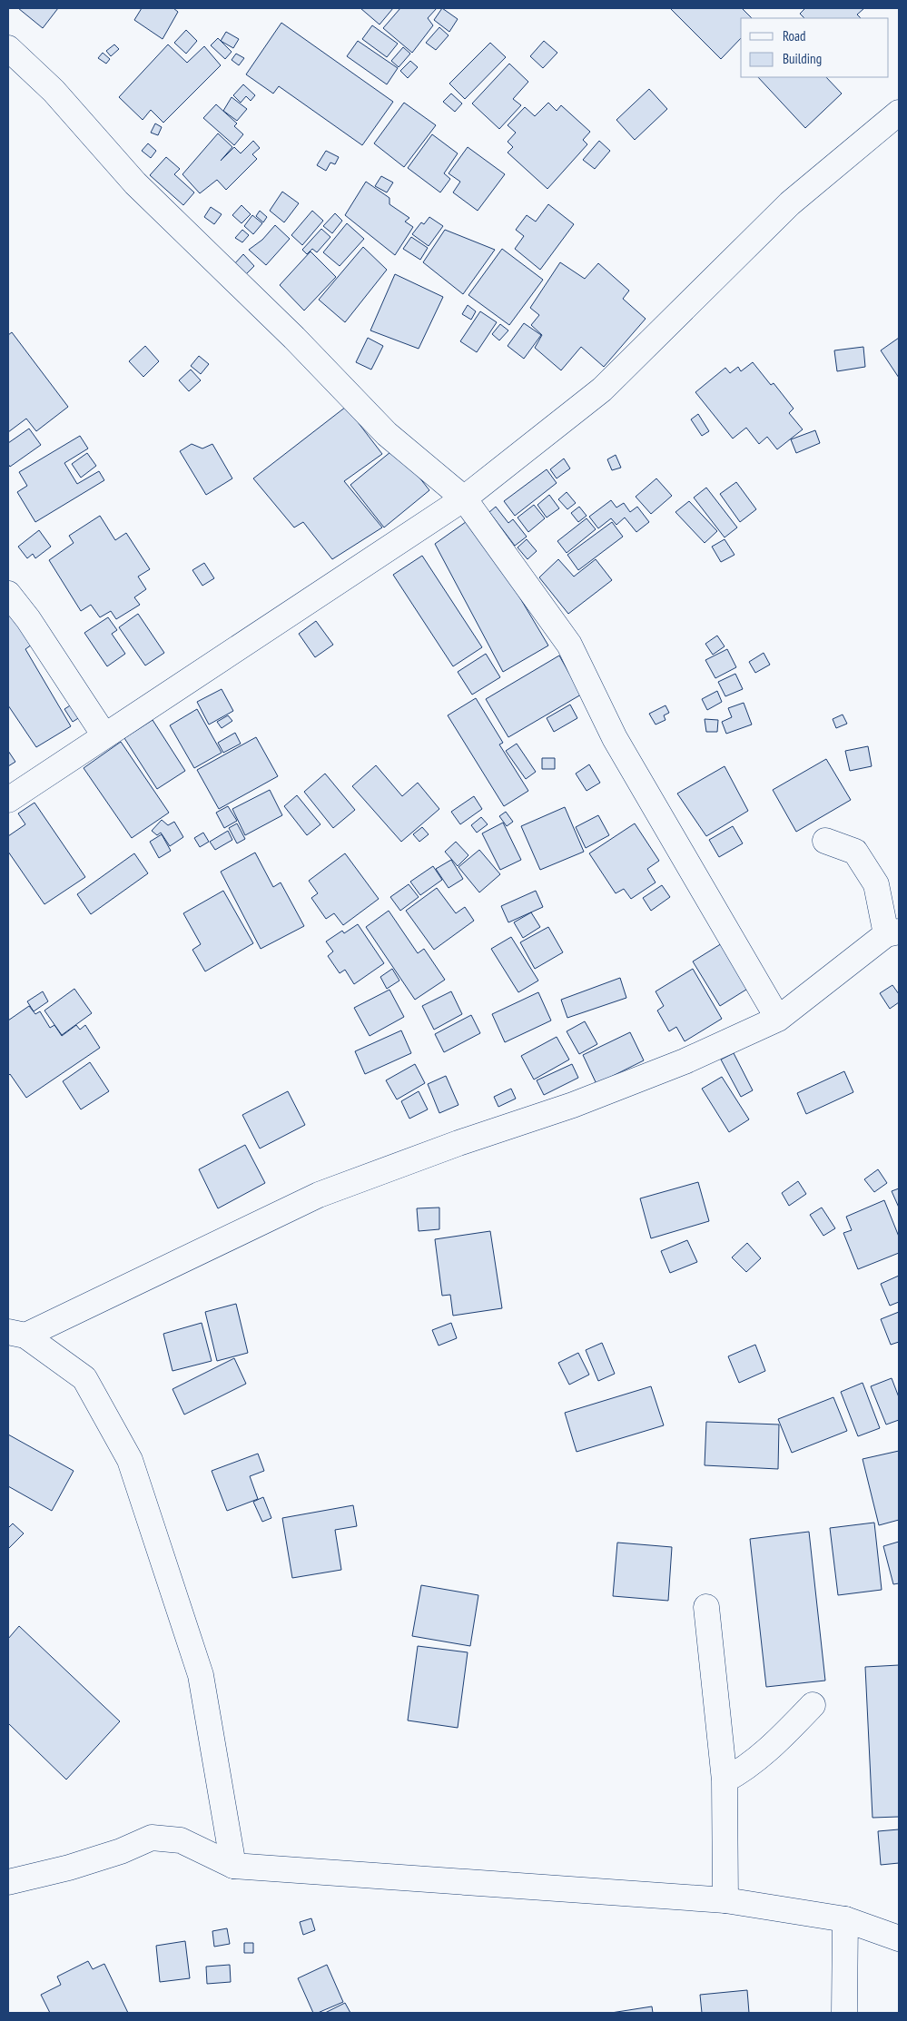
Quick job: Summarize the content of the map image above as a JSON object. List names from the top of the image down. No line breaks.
{"legend":["Road","Building"]}
